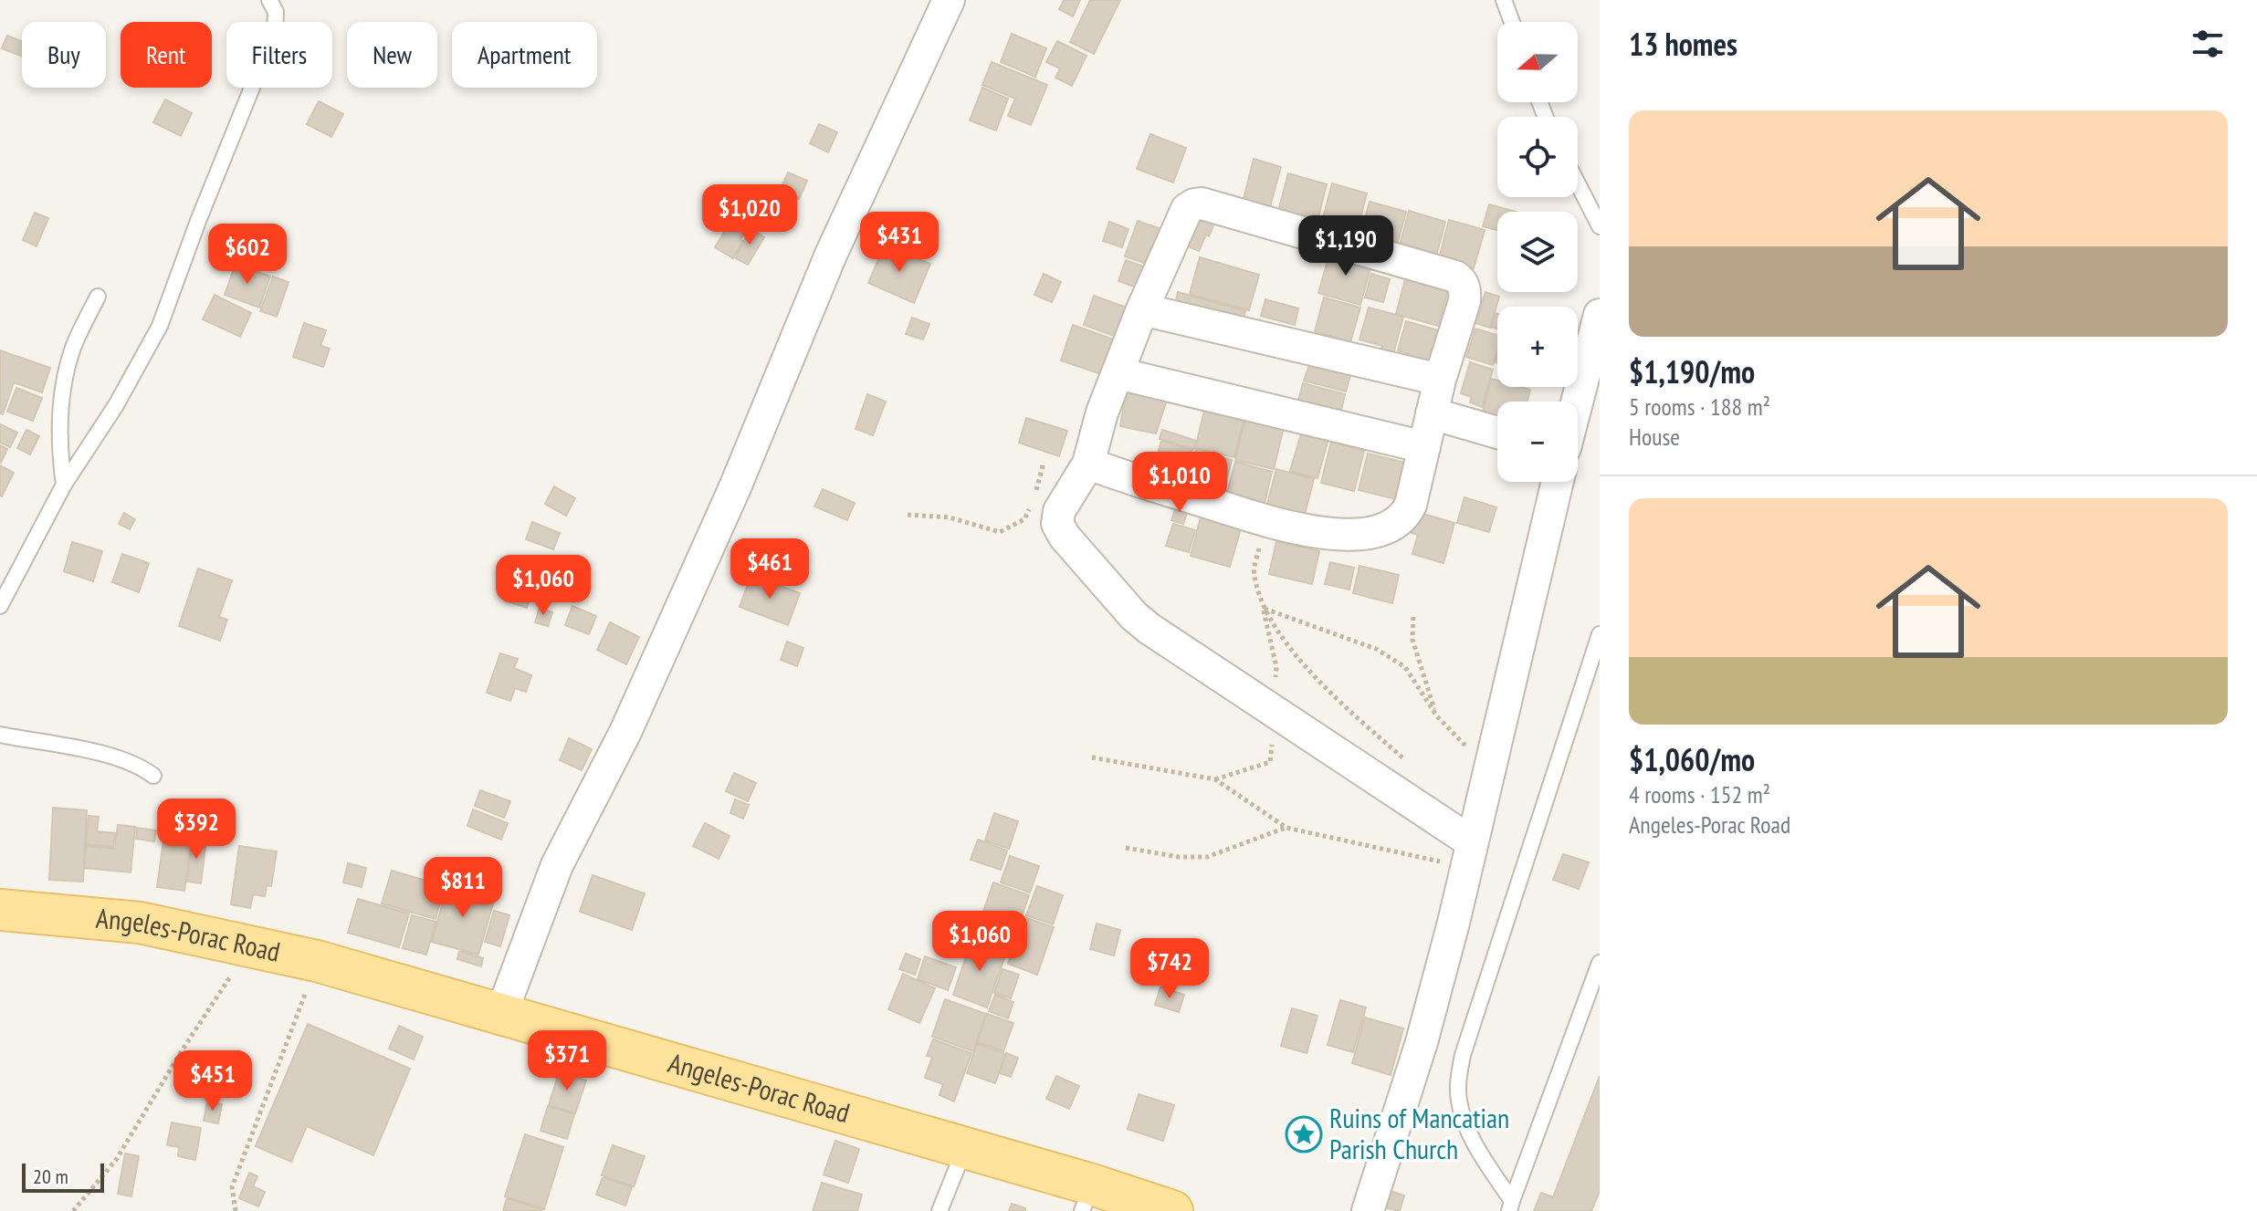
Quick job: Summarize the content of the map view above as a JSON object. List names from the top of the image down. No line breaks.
{"streets":{"main road":["Angeles-Porac Road"]},"places":{"place":["Ruins of Mancatian Parish Church"]},"scale_bar":"20 m","north":"left","page":{"heading":"13 homes","map_buttons":["+","−"],"chip":["Buy","Rent","Filters","New","Apartment"],"list":[{"name":"$1,190/mo","note":"5 rooms · 188 m² · House"},{"name":"$1,060/mo","note":"4 rooms · 152 m² · Angeles-Porac Road"}],"price":["$1,020","$431","$1,190","$602","$1,010","$461","$1,060","$392","$811","$1,060","$742","$371","$451"],"scale":"20 m"}}
